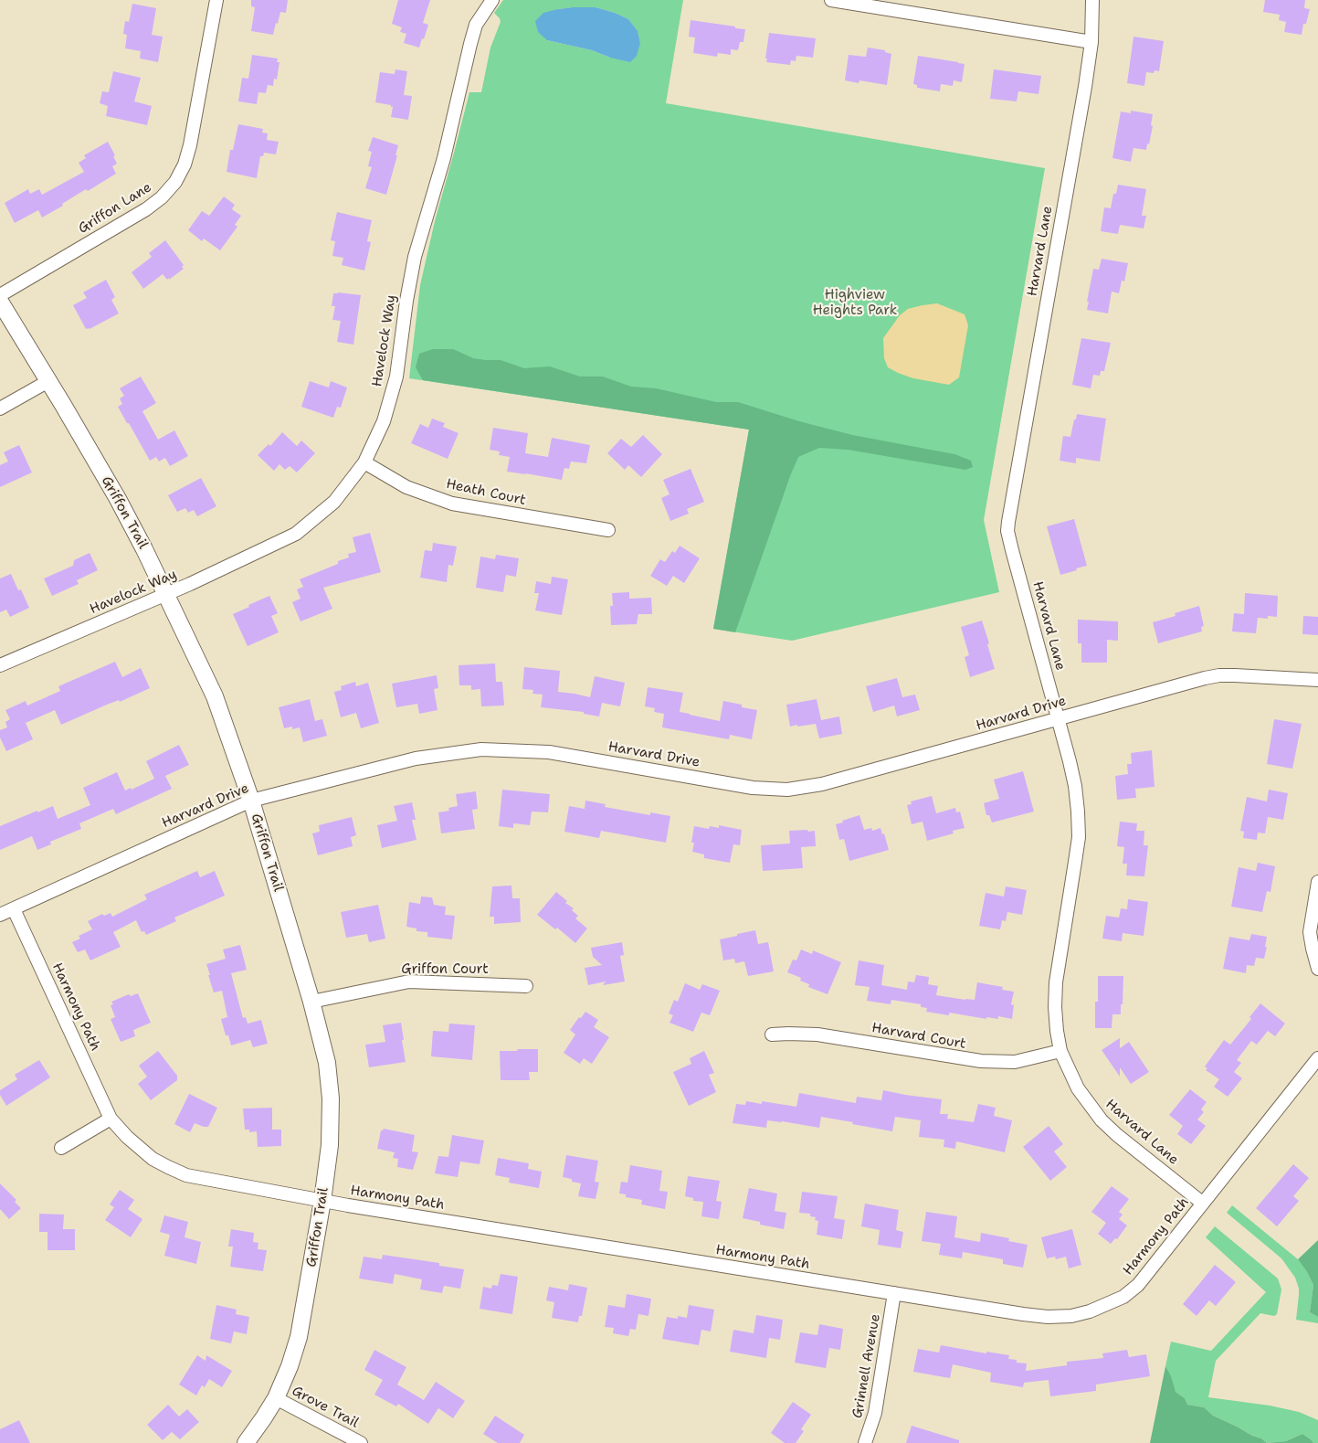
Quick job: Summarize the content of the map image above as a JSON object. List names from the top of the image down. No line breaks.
{"streets":{"street":["Griffon Lane","Harvard Lane","Havelock Way","Heath Court","Griffon Trail","Harvard Drive","Griffon Court","Harmony Path","Harvard Court","Grinnell Avenue","Grove Trail"]},"crossings":[["Harvard Lane","Harvard Drive"],["Harvard Lane","Harmony Path"],["Harvard Lane","Harvard Court"],["Havelock Way","Heath Court"],["Havelock Way","Griffon Trail"],["Griffon Trail","Harvard Drive"],["Griffon Trail","Griffon Court"],["Griffon Trail","Harmony Path"],["Griffon Trail","Grove Trail"],["Harvard Drive","Harmony Path"],["Harmony Path","Grinnell Avenue"]],"parks":["Highview Heights Park"]}
